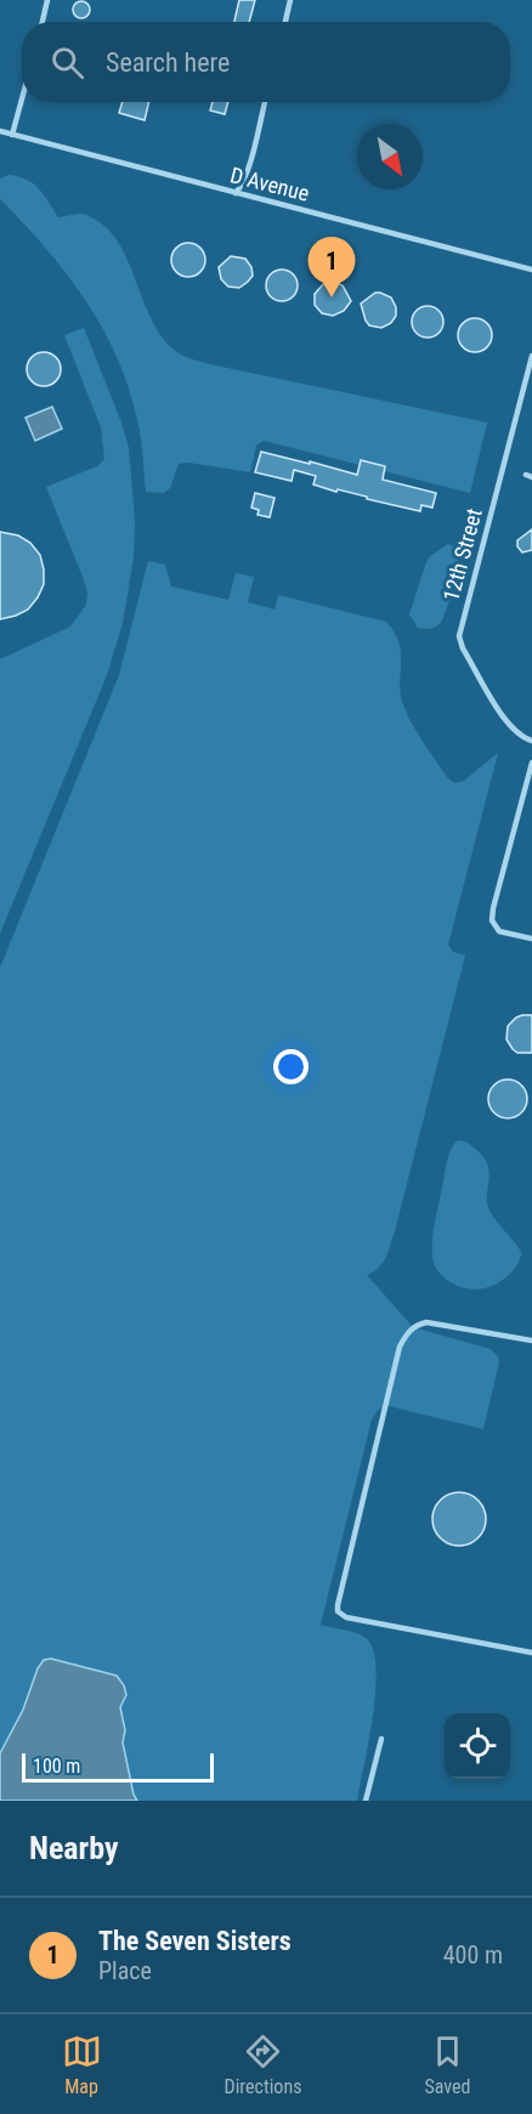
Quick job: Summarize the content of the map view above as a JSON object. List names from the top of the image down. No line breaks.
{"streets":{"lane":["D Avenue","12th Street"]},"scale_bar":"100 m","north":"bottom right","page":{"search":"Search here","pins":"1","scale":"100 m","heading":"Nearby","list":[{"mark":"1","name":"The Seven Sisters","note":"Place","value":"400 m"}],"nav":["Map","Directions","Saved"]}}
